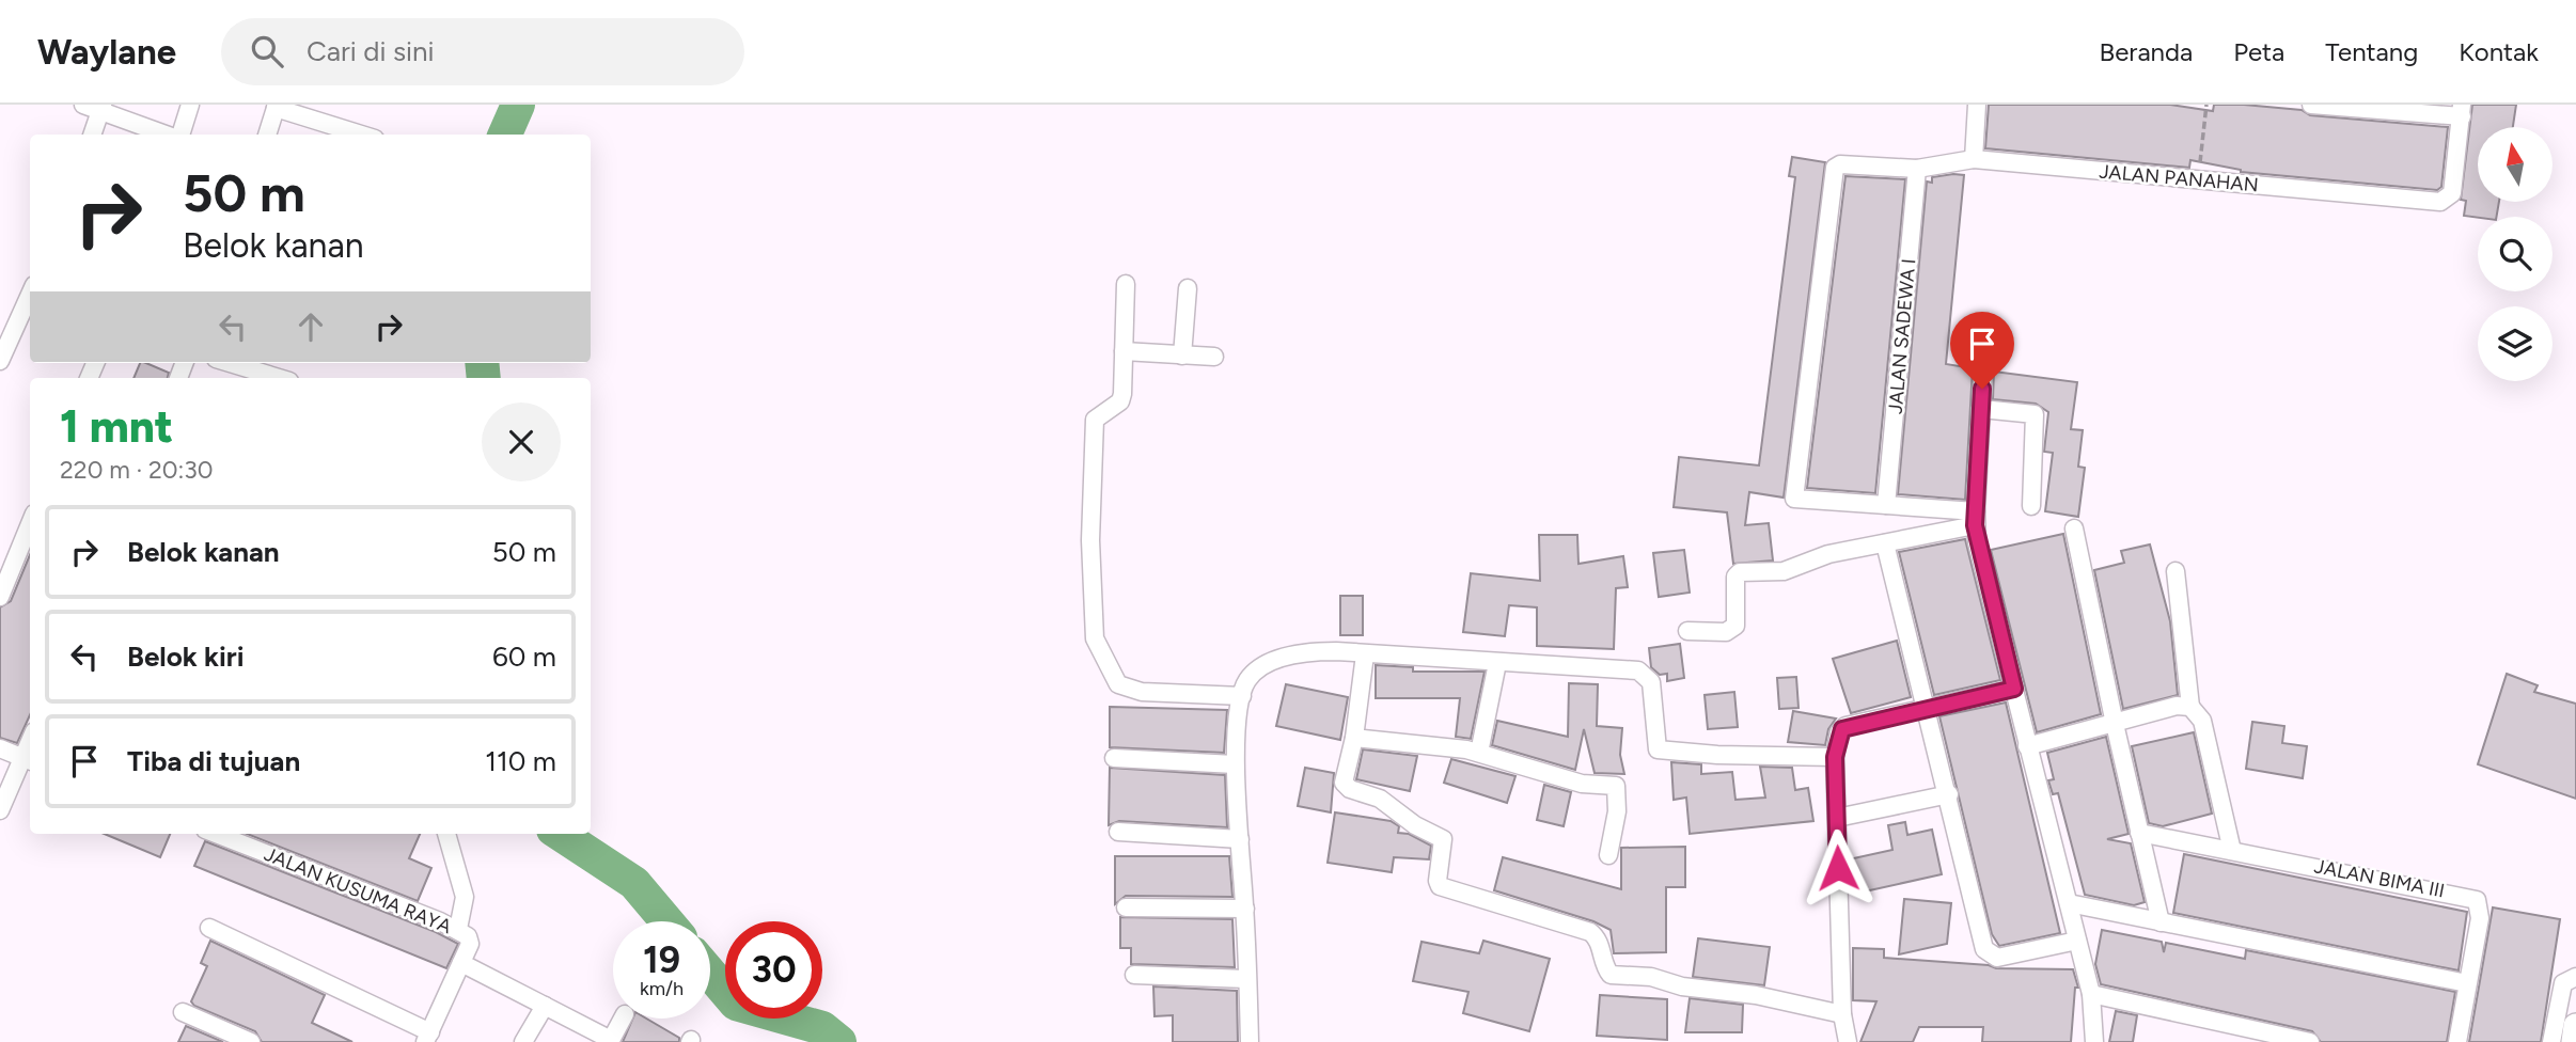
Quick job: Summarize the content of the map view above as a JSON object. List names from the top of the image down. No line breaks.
{"streets":{"street":["JALAN PANAHAN","JALAN SADEWA I","JALAN BIMA III","JALAN KUSUMA RAYA"]},"crossings":[["JALAN PANAHAN","JALAN SADEWA I"]],"north":"top","page":{"header":"Waylane","search":"Cari di sini","nav":["Beranda","Peta","Tentang","Kontak"],"turn":["50 m","Belok kanan"],"heading":["1 mnt","220 m · 20:30"],"list":[{"name":"Belok kanan","value":"50 m"},{"name":"Belok kiri","value":"60 m"},{"name":"Tiba di tujuan","value":"110 m"}],"speed":"19 km/h","limit":"30"}}
